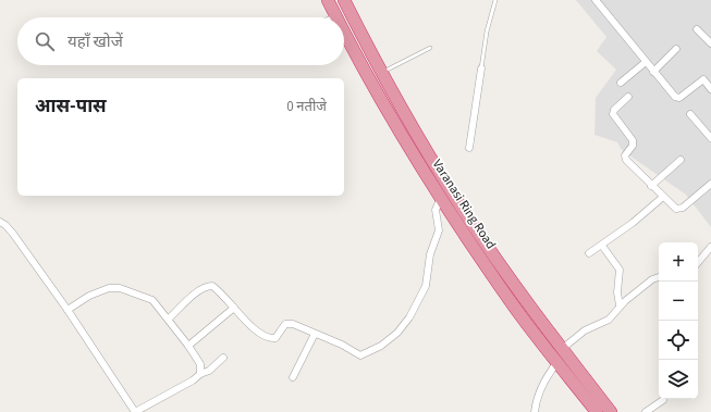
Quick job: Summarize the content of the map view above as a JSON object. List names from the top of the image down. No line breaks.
{"streets":{"highway":["Varanasi Ring Road"]},"page":{"search":"यहाँ खोजें","heading":["आस-पास","0 नतीजे"],"map_buttons":["+","−"]}}
